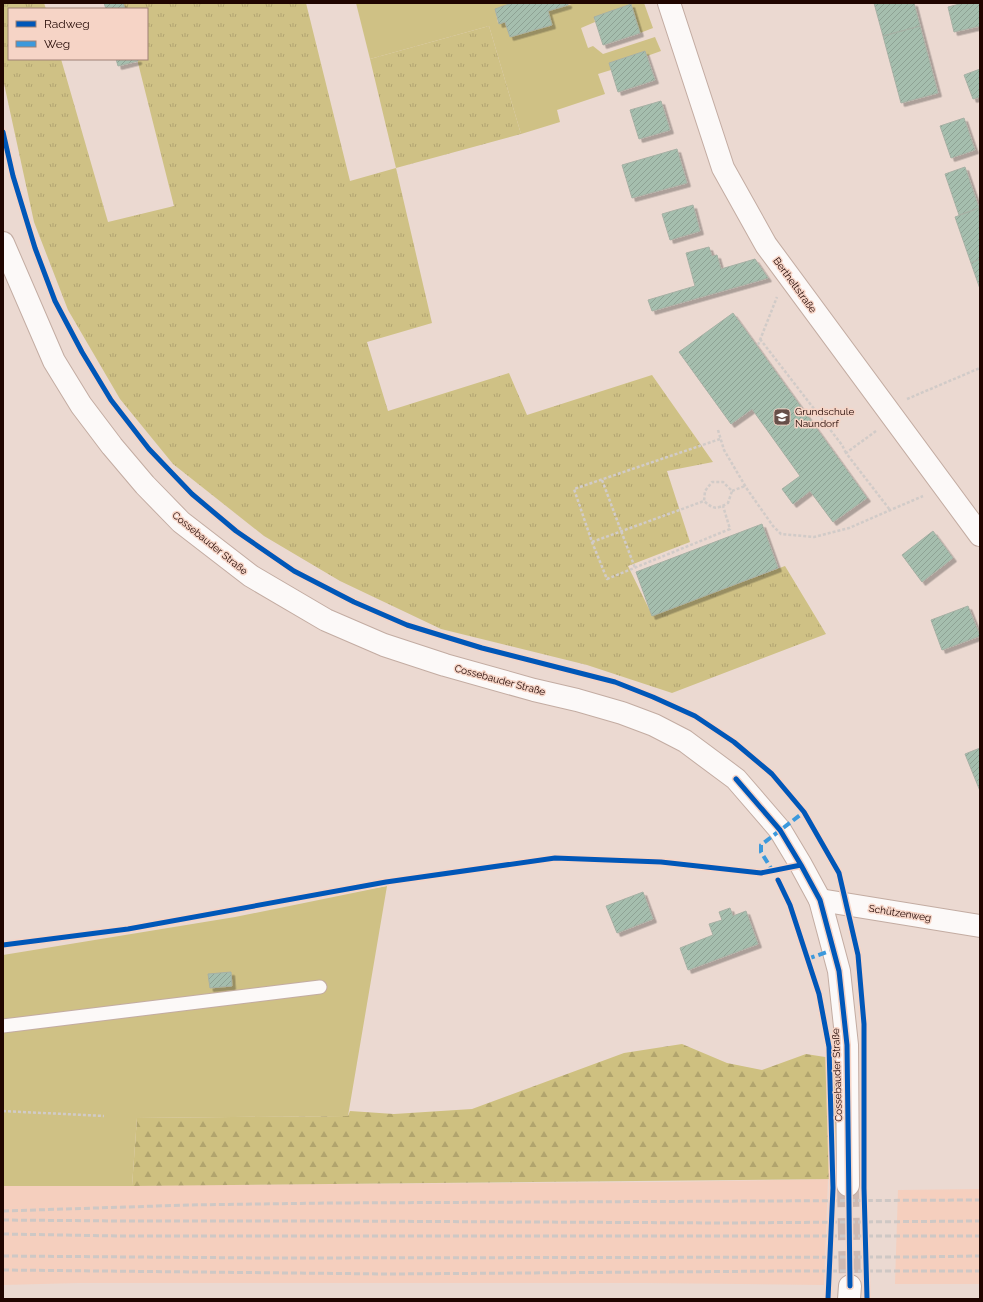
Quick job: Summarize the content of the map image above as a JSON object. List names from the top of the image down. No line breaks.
{"streets":{"street":["Bertheltstraße","Cossebauder Straße","Schützenweg"]},"crossings":[["Cossebauder Straße","Schützenweg"]],"places":{"school or university":["Grundschule Naundorf"]},"legend":["Radweg","Weg"]}
